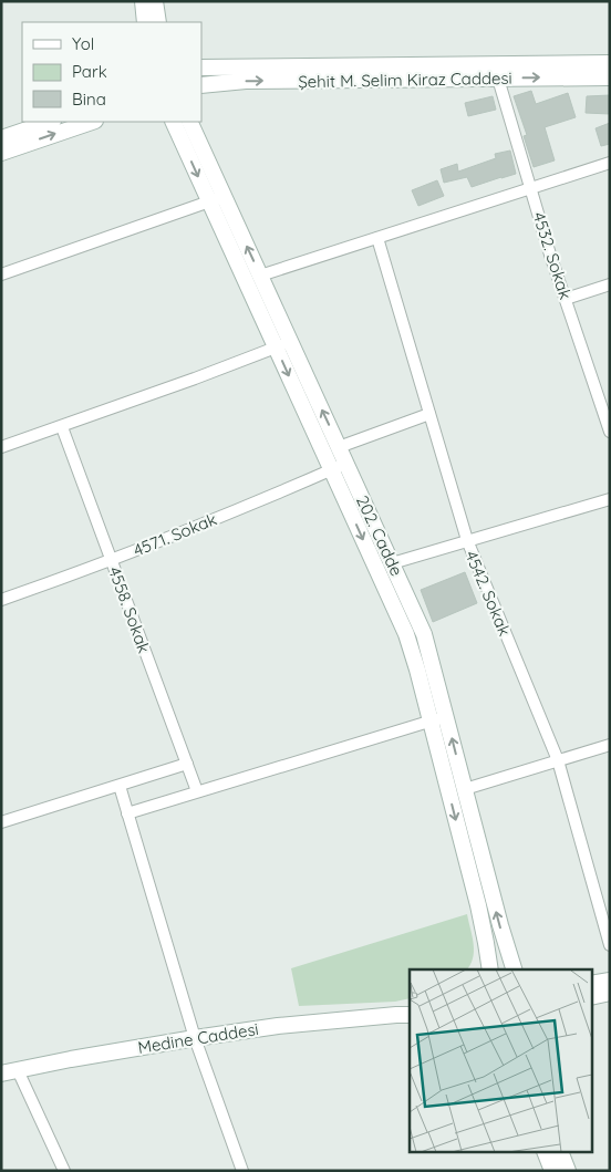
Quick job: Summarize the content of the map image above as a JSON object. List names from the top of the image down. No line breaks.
{"streets":{"main road":["Şehit M. Selim Kiraz Caddesi","202. Cadde","Medine Caddesi"],"street":["4532. Sokak","4571. Sokak","4542. Sokak","4558. Sokak"]},"crossings":[["Şehit M. Selim Kiraz Caddesi","4532. Sokak"],["4571. Sokak","202. Cadde"],["4571. Sokak","4558. Sokak"]],"legend":["Yol","Park","Bina"]}
